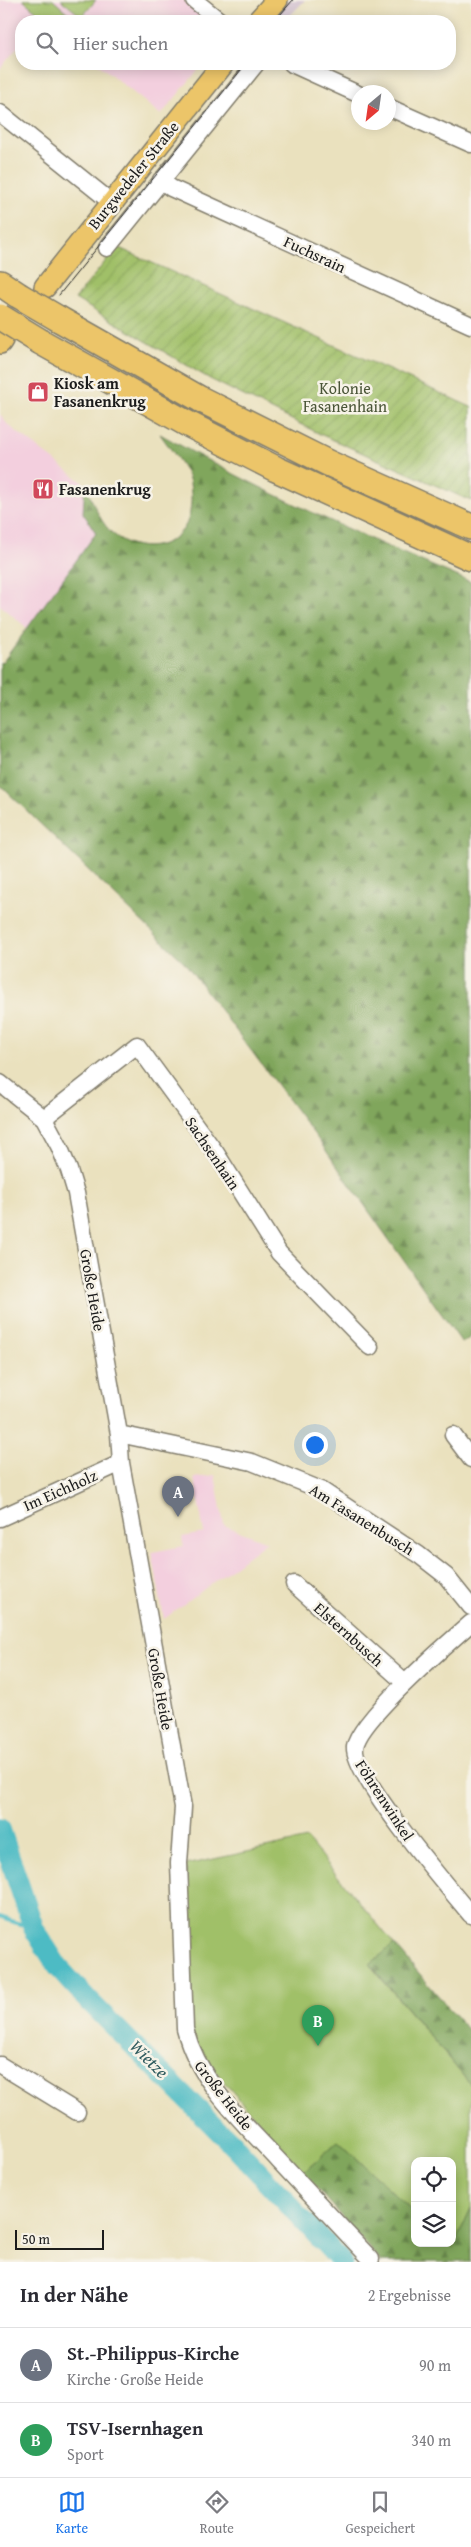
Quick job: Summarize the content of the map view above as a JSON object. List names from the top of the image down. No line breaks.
{"streets":{"main road":["Burgwedeler Straße"],"street":["Fuchsrain","Sachsenhain","Große Heide","Im Eichholz","Am Fasanenbusch","Elsternbusch","Föhrenwinkel"]},"crossings":[["Burgwedeler Straße","Fuchsrain"],["Sachsenhain","Große Heide"],["Große Heide","Im Eichholz"],["Große Heide","Am Fasanenbusch"],["Elsternbusch","Föhrenwinkel"]],"water":["Wietze"],"parks":["Kolonie Fasanenhain"],"places":{"shop":["Kiosk am Fasanenkrug"],"restaurant":["Fasanenkrug"]},"scale_bar":"50 m","north":"bottom left","page":{"search":"Hier suchen","pins":["A","B"],"scale":"50 m","heading":["In der Nähe","2 Ergebnisse"],"list":[{"mark":"A","name":"St.-Philippus-Kirche","note":"Kirche · Große Heide","value":"90 m"},{"mark":"B","name":"TSV-Isernhagen","note":"Sport","value":"340 m"}],"nav":["Karte","Route","Gespeichert"]}}
